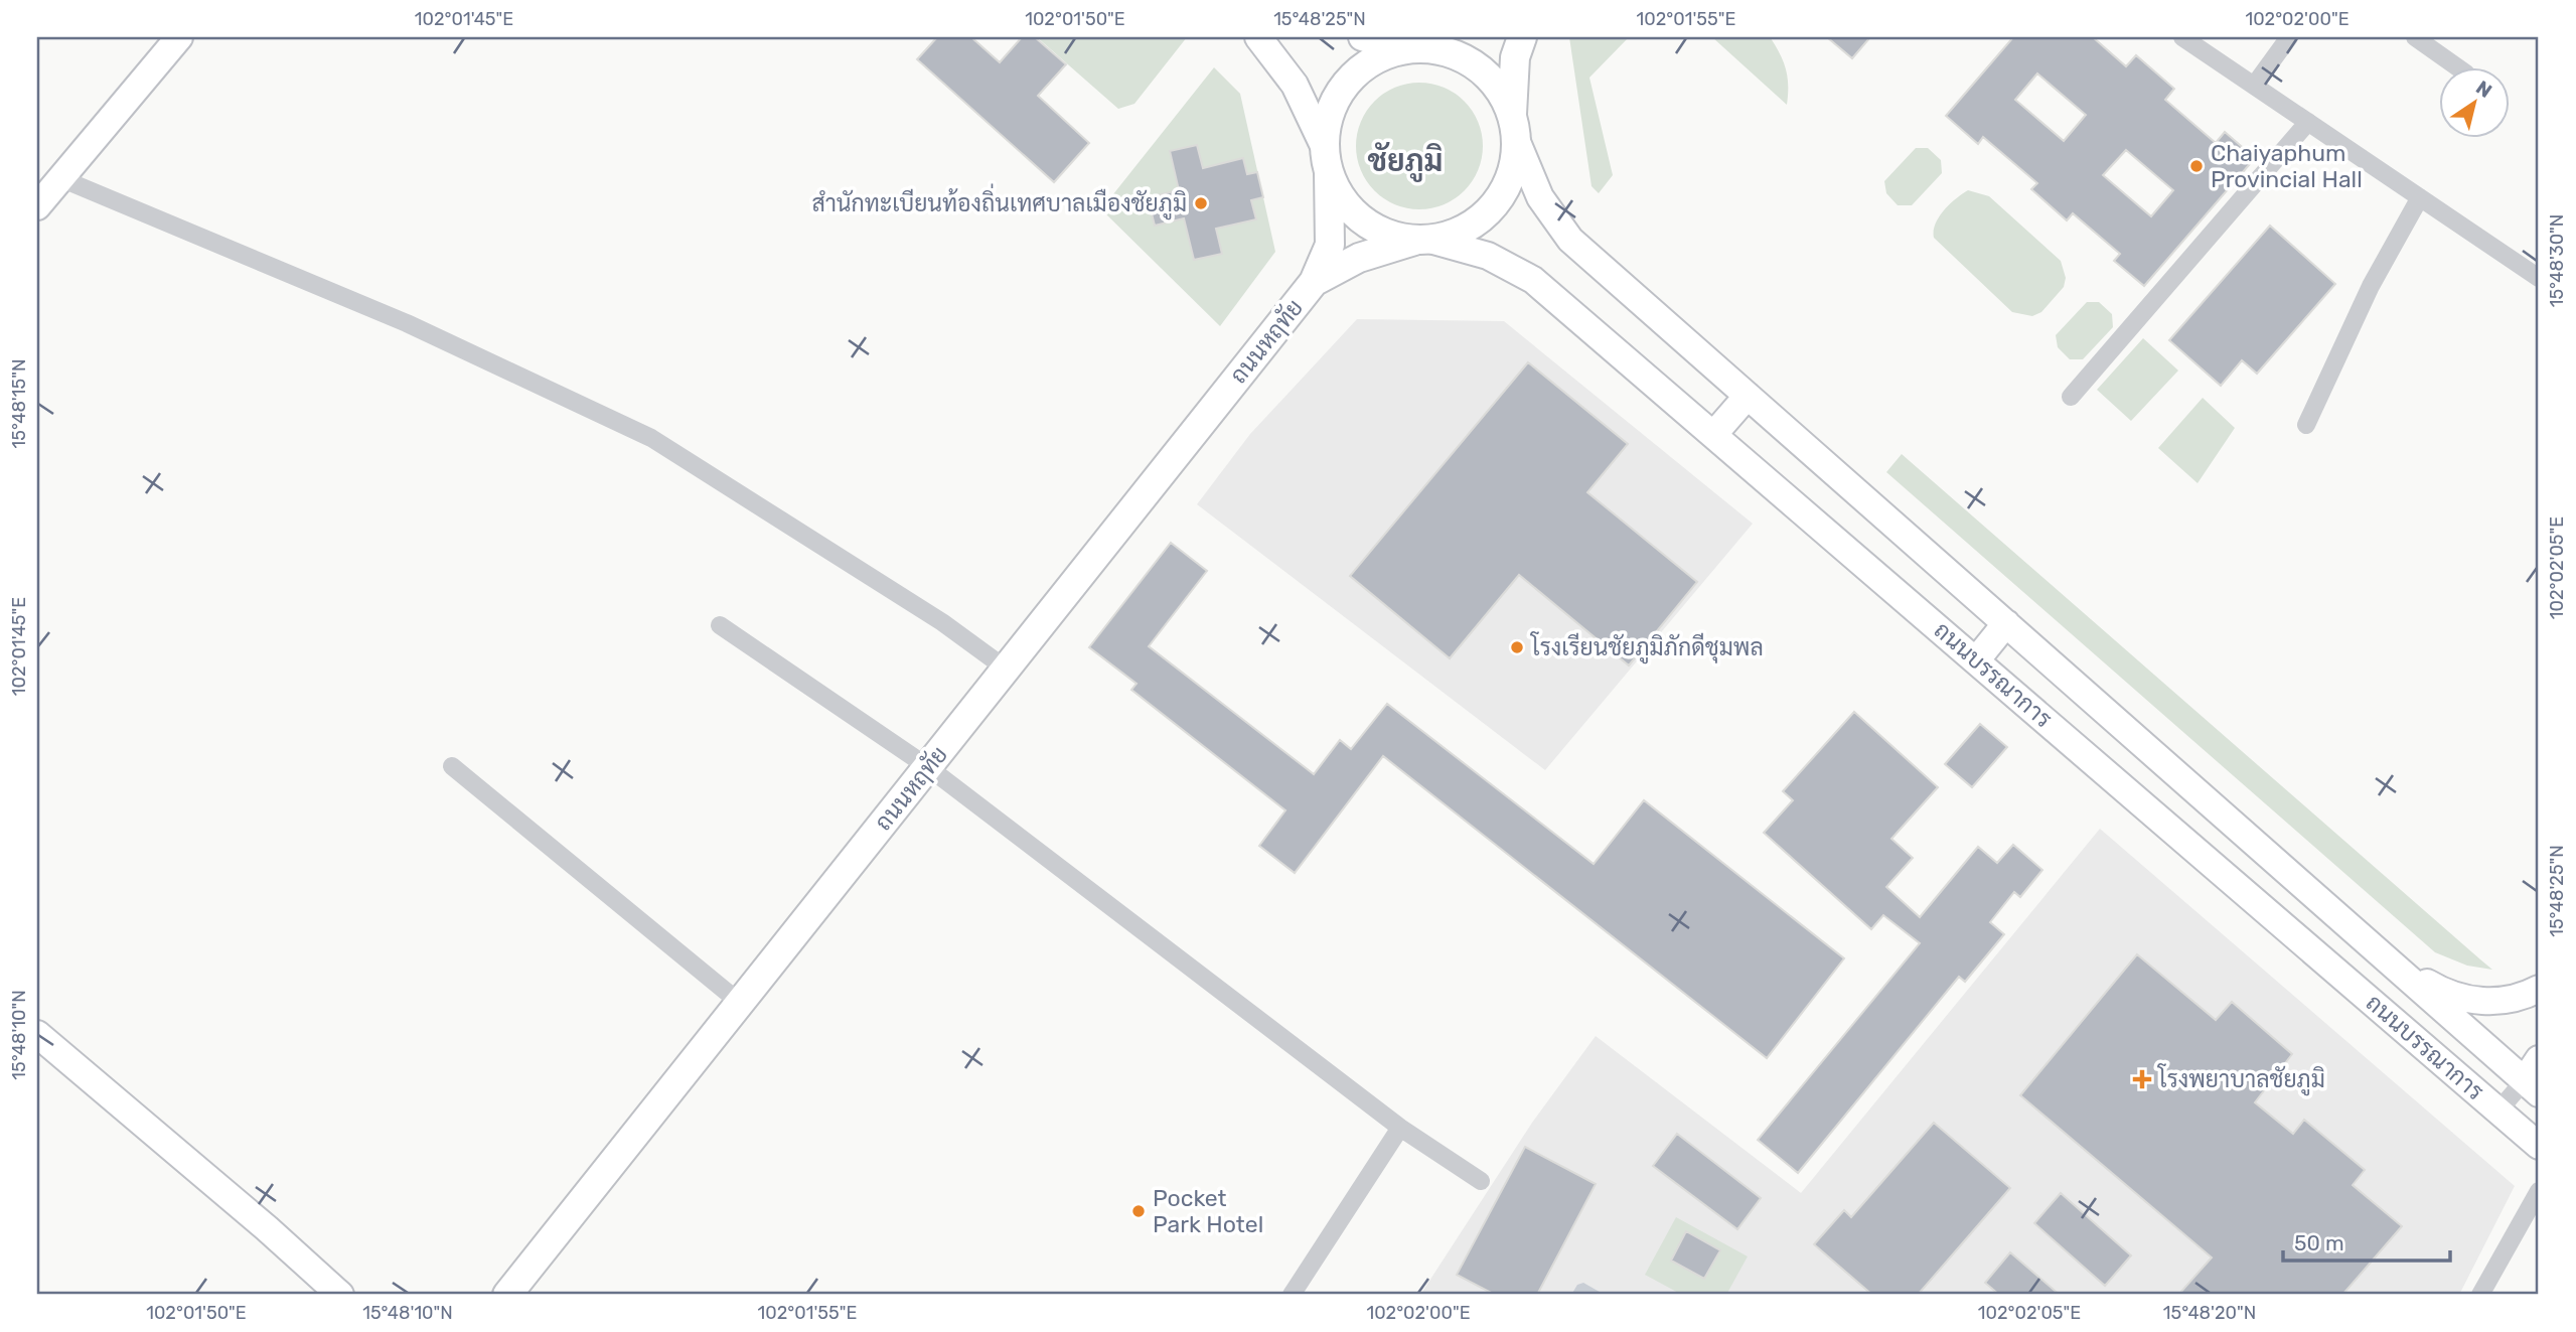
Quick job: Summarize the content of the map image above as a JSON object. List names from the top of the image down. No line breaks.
{"streets":{"main road":["ถนนหฤทัย"],"street":["ถนนบรรณาการ"]},"crossings":[["ถนนหฤทัย","ถนนบรรณาการ"]],"districts":["ชัยภูมิ"],"places":{"other":["Chaiyaphum Provincial Hall","สำนักทะเบียนท้องถิ่นเทศบาลเมืองชัยภูมิ","โรงเรียนชัยภูมิภักดีชุมพล","Pocket Park Hotel"],"health":["โรงพยาบาลชัยภูมิ"]},"scale_bar":"50 m","north":"top right","coordinates":["102°01'45\"E","102°01'50\"E","15°48'25\"N","102°01'55\"E","102°02'00\"E","15°48'30\"N","15°48'15\"N","102°02'05\"E","15°48'10\"N","15°48'20\"N"]}
